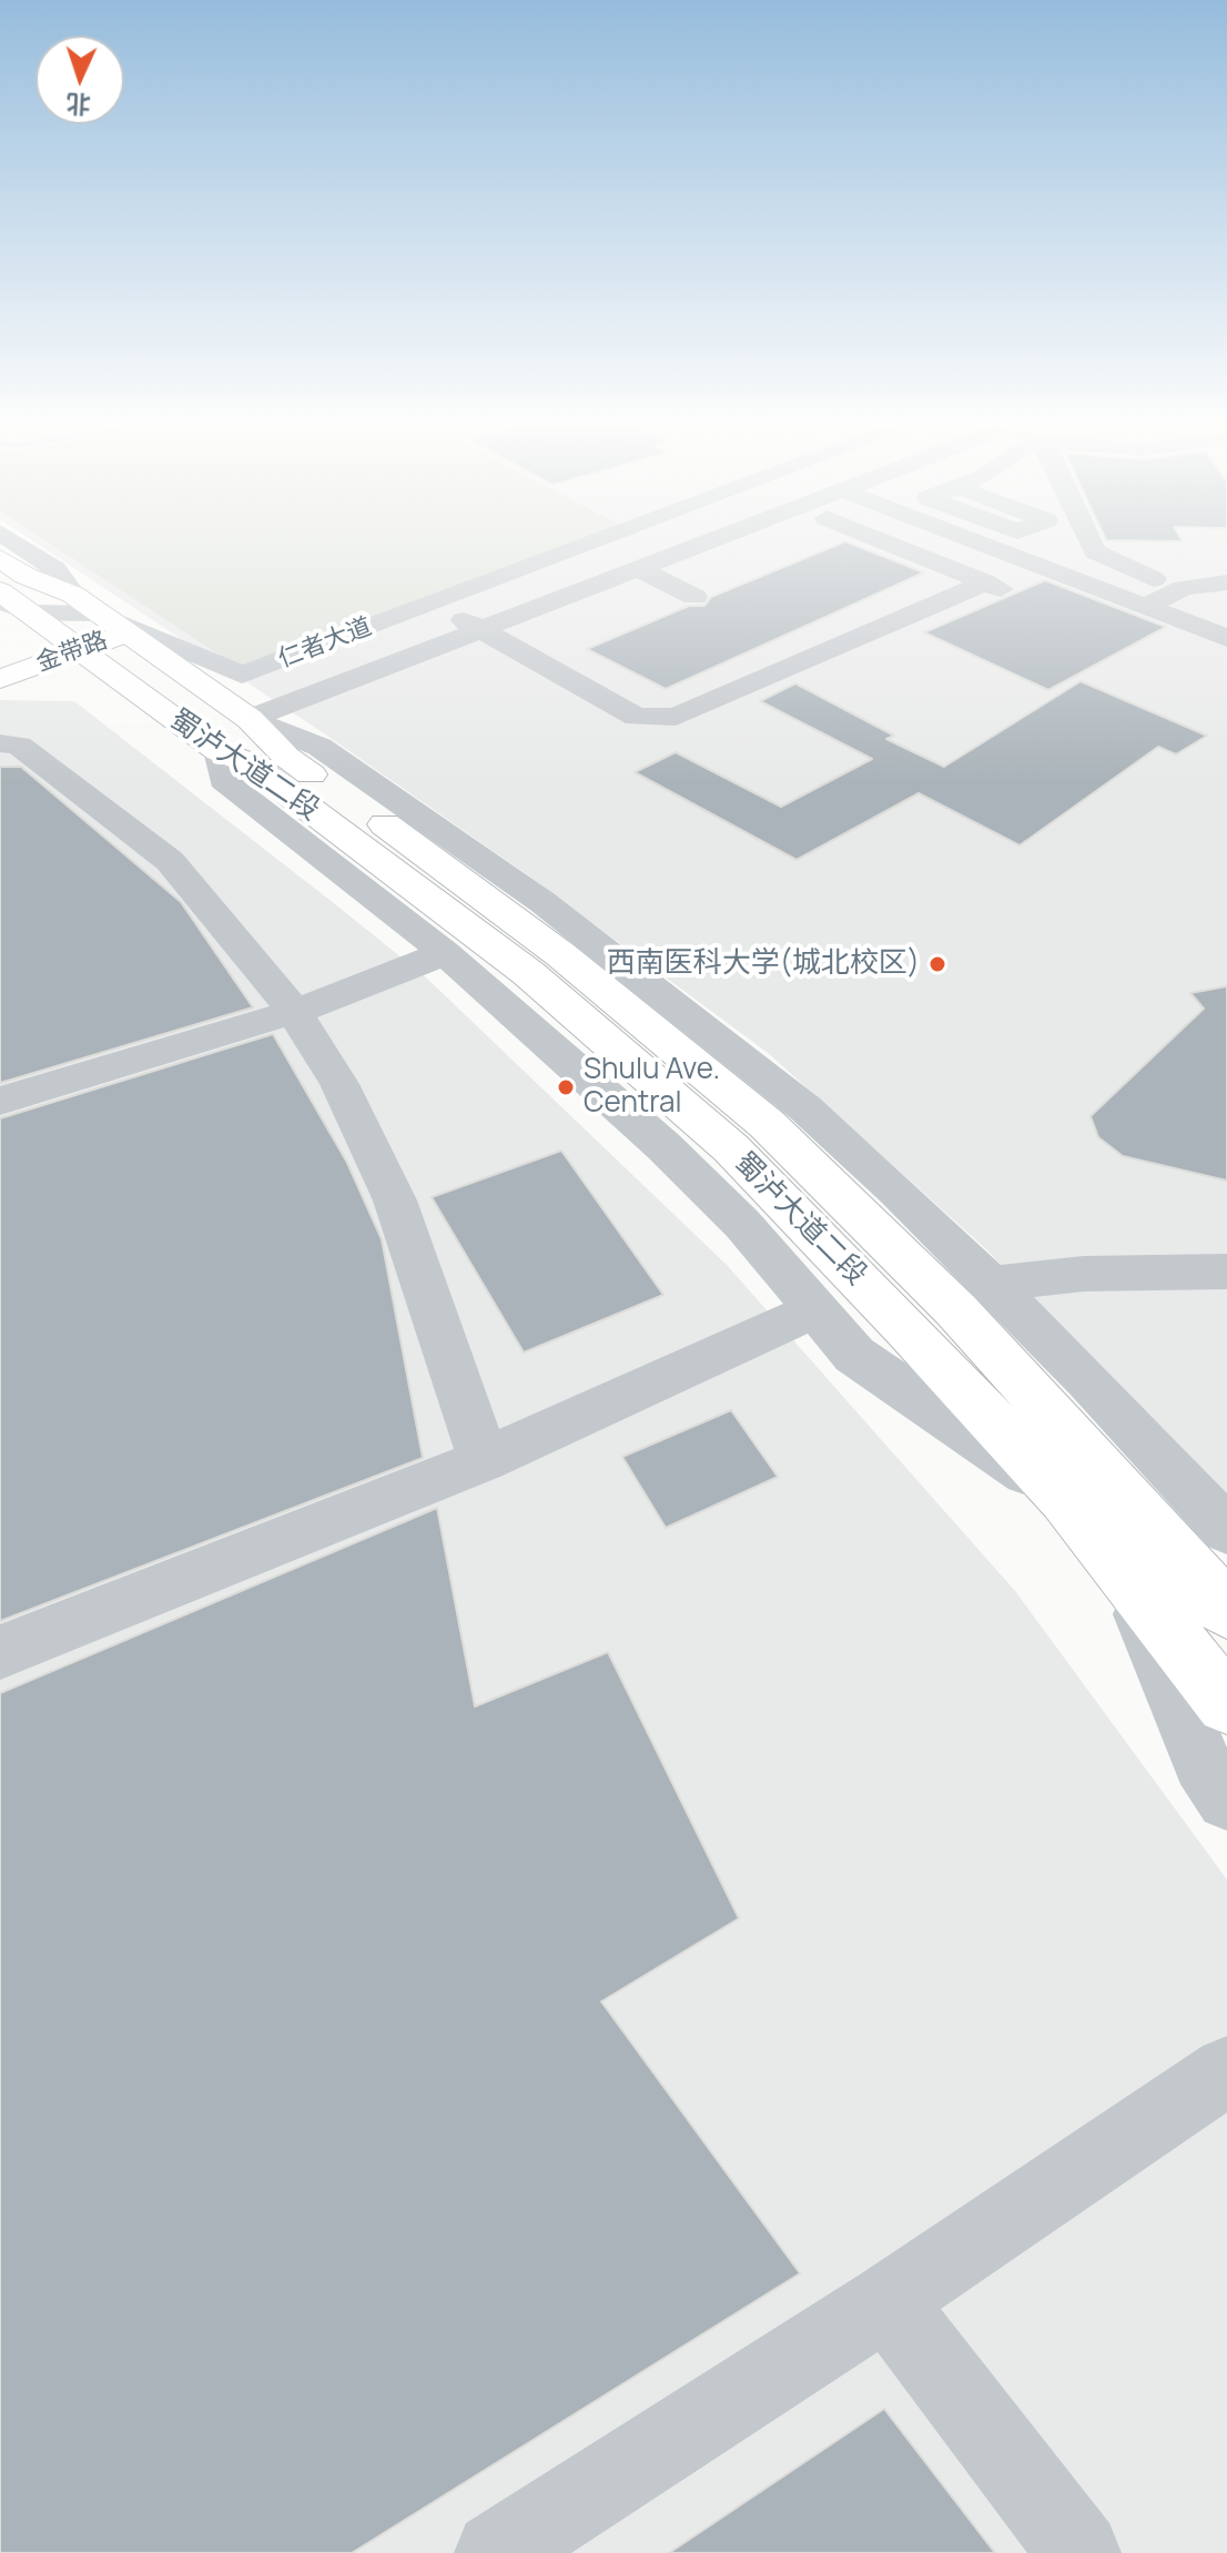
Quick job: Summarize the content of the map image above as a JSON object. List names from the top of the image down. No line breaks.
{"streets":{"main road":["金带路","蜀泸大道二段"],"street":["仁者大道"]},"crossings":[["仁者大道","蜀泸大道二段"],["金带路","蜀泸大道二段"]],"places":["西南医科大学(城北校区)","Shulu Ave. Central"],"north":"bottom"}
